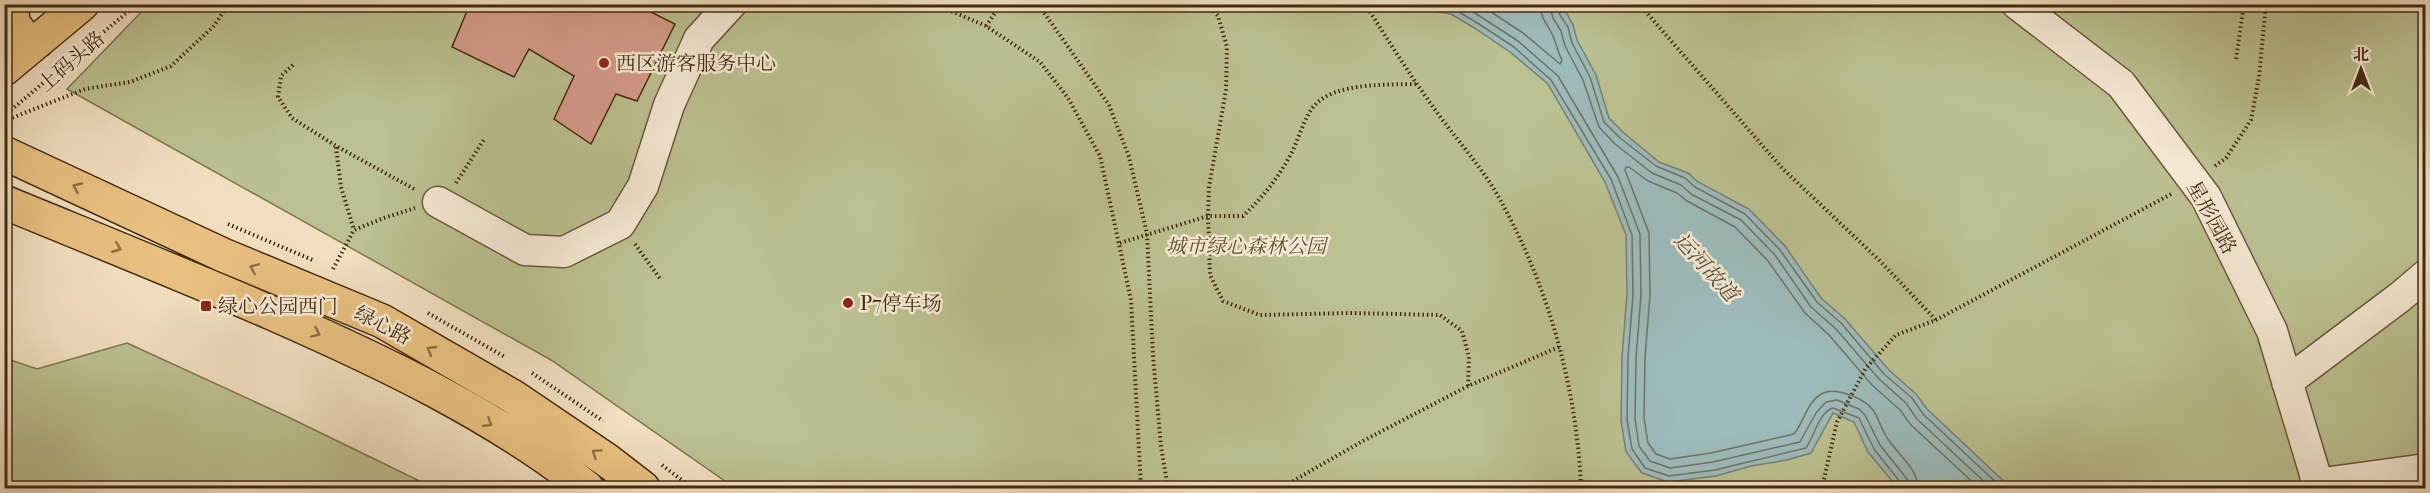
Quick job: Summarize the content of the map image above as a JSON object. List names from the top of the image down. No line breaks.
{"streets":{"main road":["上码头路","绿心路"],"street":["星形园路"]},"water":["运河故道"],"parks":["城市绿心森林公园"],"places":{"other":["西区游客服务中心","P7停车场"],"transit":["绿心公园西门"]},"north":"top"}
